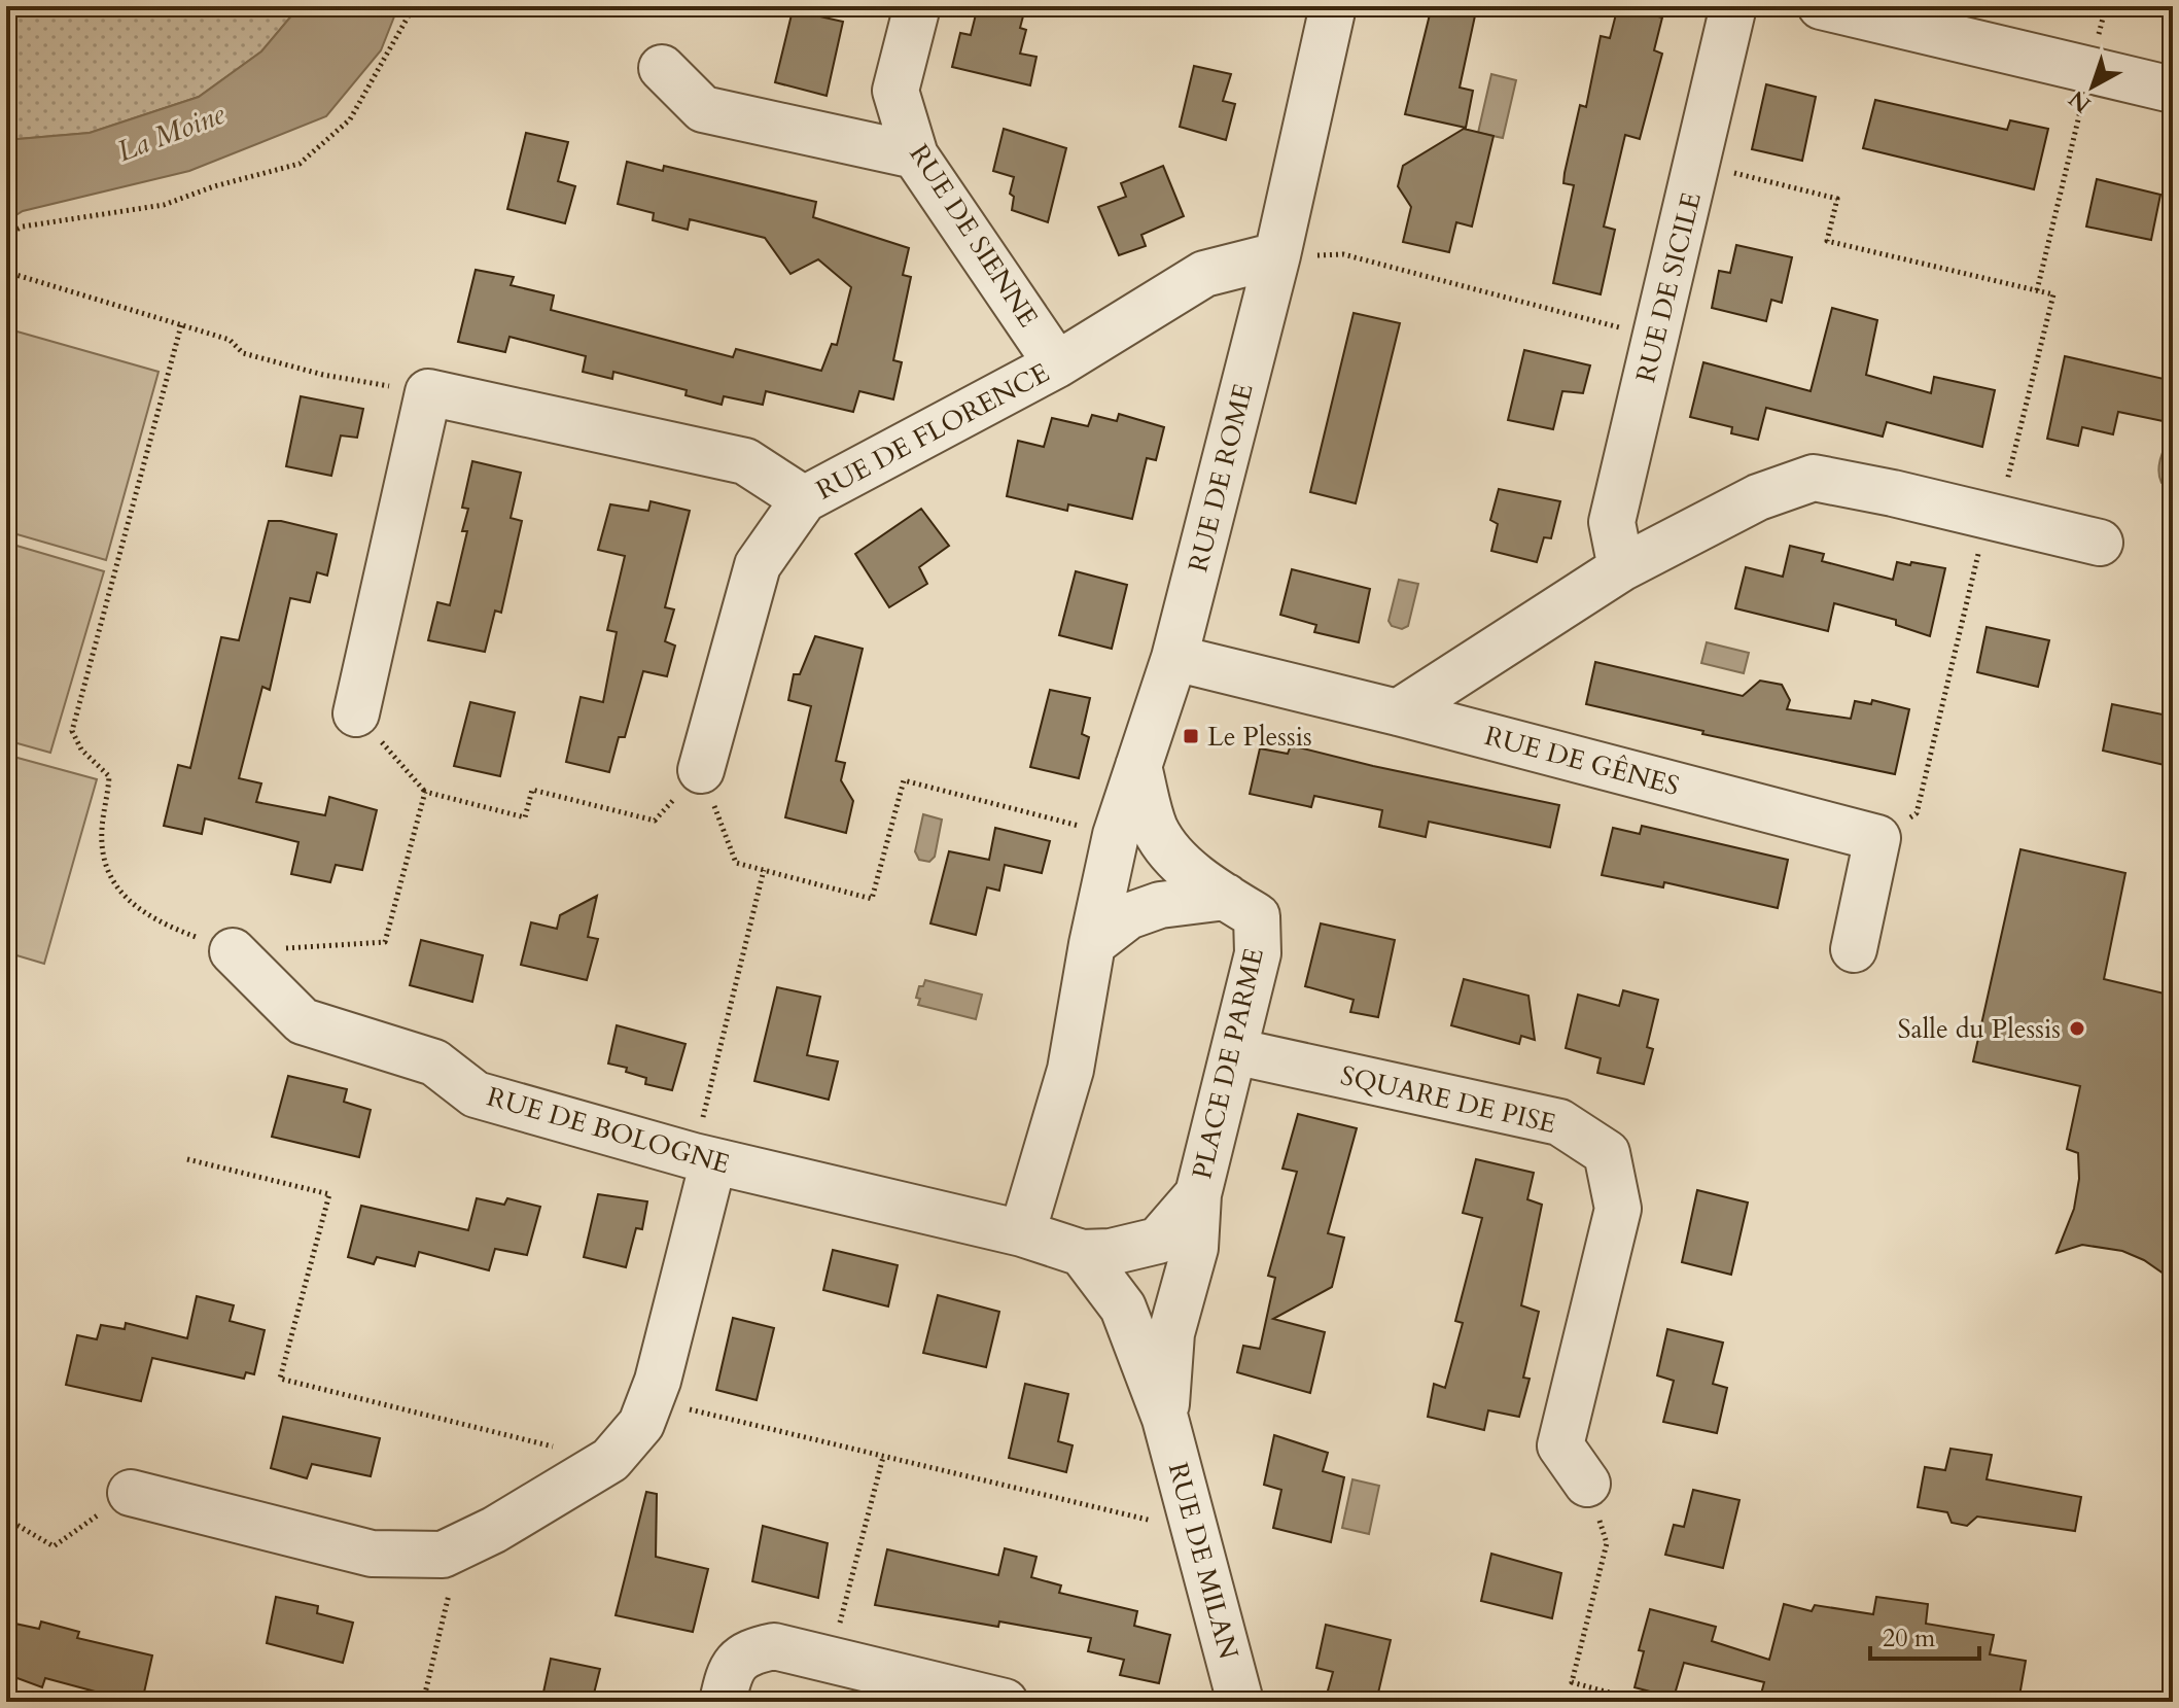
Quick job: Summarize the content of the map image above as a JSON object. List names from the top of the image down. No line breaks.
{"streets":{"street":["RUE DE SIENNE","RUE DE SICILE","RUE DE FLORENCE","RUE DE ROME","RUE DE GÊNES","PLACE DE PARME","SQUARE DE PISE","RUE DE BOLOGNE","RUE DE MILAN"]},"crossings":[["RUE DE SIENNE","RUE DE FLORENCE"],["RUE DE FLORENCE","RUE DE ROME"],["RUE DE ROME","RUE DE GÊNES"],["RUE DE ROME","PLACE DE PARME"],["PLACE DE PARME","SQUARE DE PISE"],["PLACE DE PARME","RUE DE BOLOGNE"],["PLACE DE PARME","RUE DE MILAN"]],"water":["La Moine"],"places":{"transit":["Le Plessis"],"other":["Salle du Plessis"]},"scale_bar":"20 m","north":"bottom left"}
